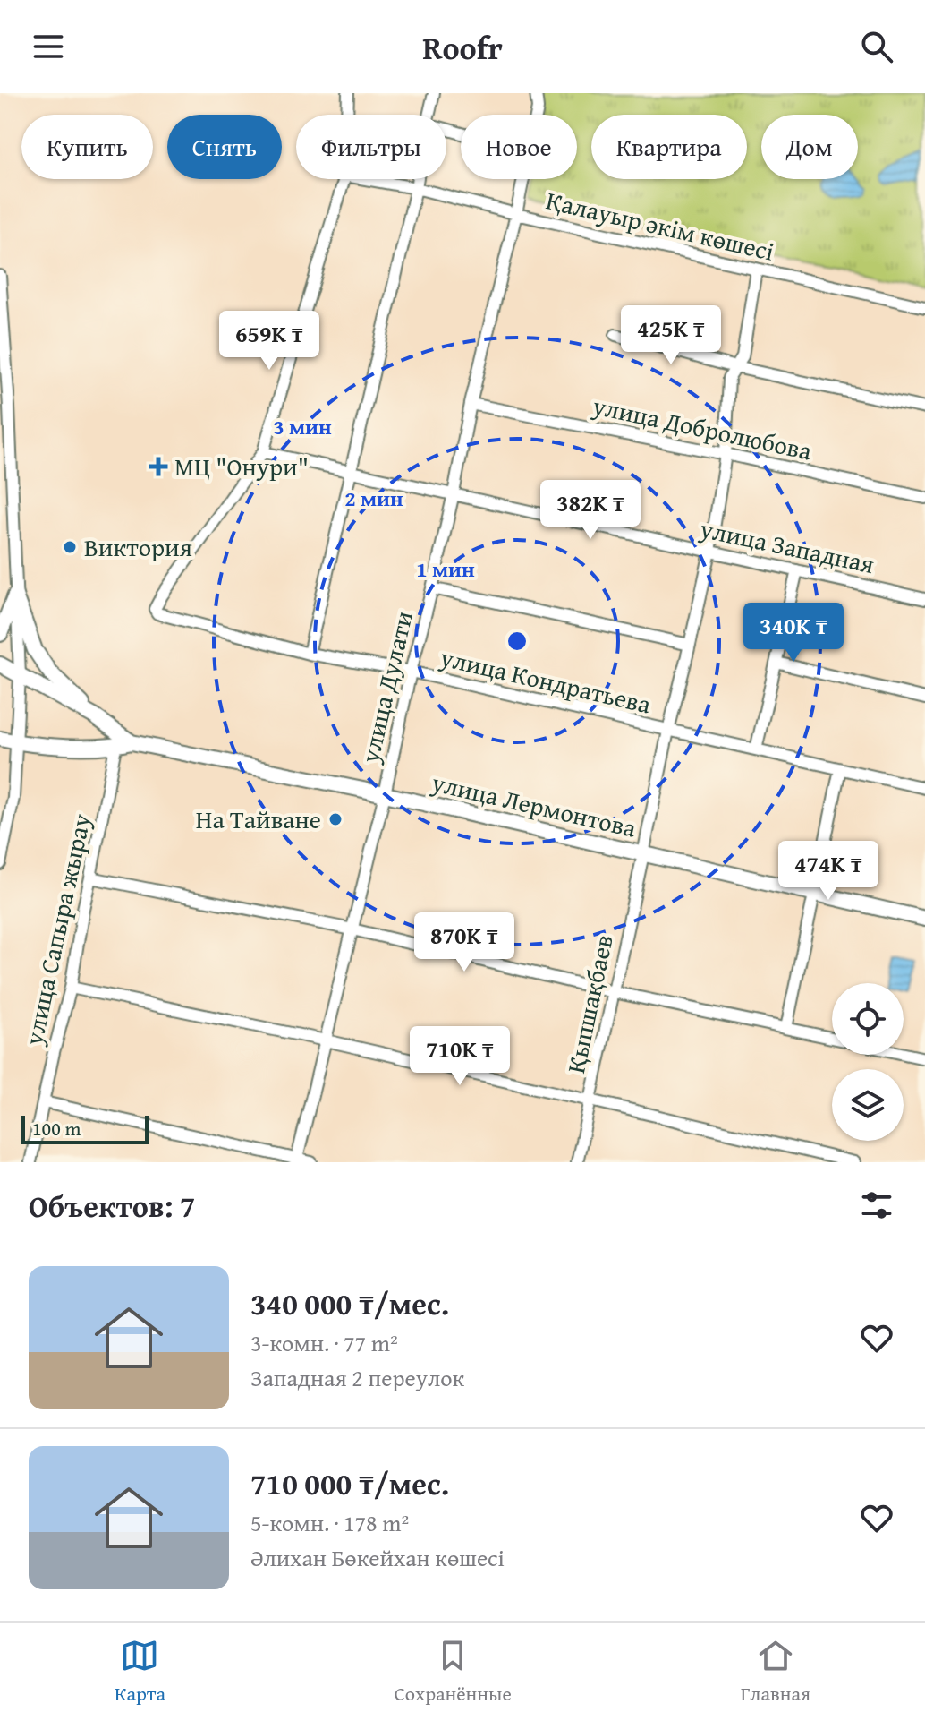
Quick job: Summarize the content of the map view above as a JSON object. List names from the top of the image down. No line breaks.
{"streets":{"main road":["улица Лермонтова"],"street":["Қалауыр әкім көшесі","улица Добролюбова","улица Западная","улица Кондратьева","улица Дулати","улица Сапыра жырау","Қыпшақбаев"]},"crossings":[["Қалауыр әкім көшесі","улица Дулати"],["Қалауыр әкім көшесі","Қыпшақбаев"],["улица Добролюбова","улица Дулати"],["улица Добролюбова","Қыпшақбаев"],["улица Западная","улица Кондратьева"],["улица Западная","улица Дулати"],["улица Западная","Қыпшақбаев"],["улица Кондратьева","улица Дулати"],["улица Кондратьева","Қыпшақбаев"],["улица Дулати","улица Лермонтова"],["улица Лермонтова","Қыпшақбаев"]],"places":{"health":["МЦ \"Онури\""],"other":["Виктория","На Тайване"]},"scale_bar":"100 m","page":{"header":"Roofr","chip":["Купить","Снять","Фильтры","Новое","Квартира","Дом"],"price":["425K ₸","659K ₸","382K ₸","340K ₸","474K ₸","870K ₸","710K ₸"],"scale":"100 m","heading":"Объектов: 7","list":[{"name":"340 000 ₸/мес.","note":"3-комн. · 77 m² · Западная 2 переулок"},{"name":"710 000 ₸/мес.","note":"5-комн. · 178 m² · Әлихан Бөкейхан көшесі"}],"tabs":["Карта","Сохранённые","Главная"]},"rings":["3 мин","2 мин","1 мин"]}
